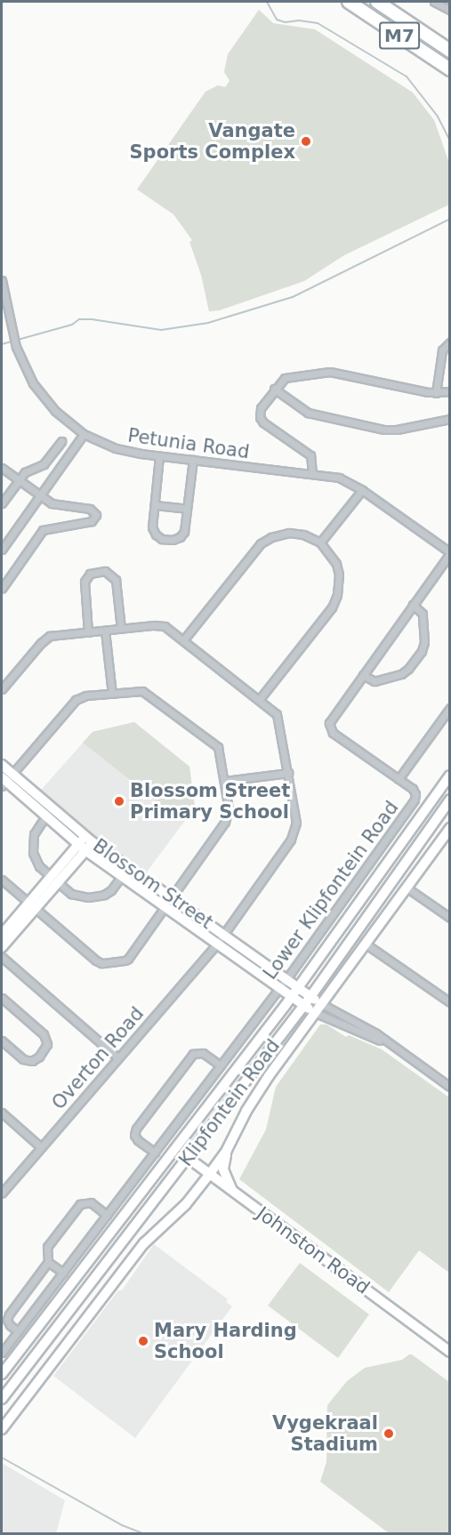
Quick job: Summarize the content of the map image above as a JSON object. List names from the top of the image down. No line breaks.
{"streets":{"highway":["M7"],"street":["Petunia Road","Blossom Street","Lower Klipfontein Road","Overton Road","Klipfontein Road","Johnston Road"]},"crossings":[["Blossom Street","Lower Klipfontein Road"],["Blossom Street","Overton Road"],["Blossom Street","Klipfontein Road"],["Klipfontein Road","Johnston Road"]],"places":["Vangate Sports Complex","Blossom Street Primary School","Mary Harding School","Vygekraal Stadium"]}
